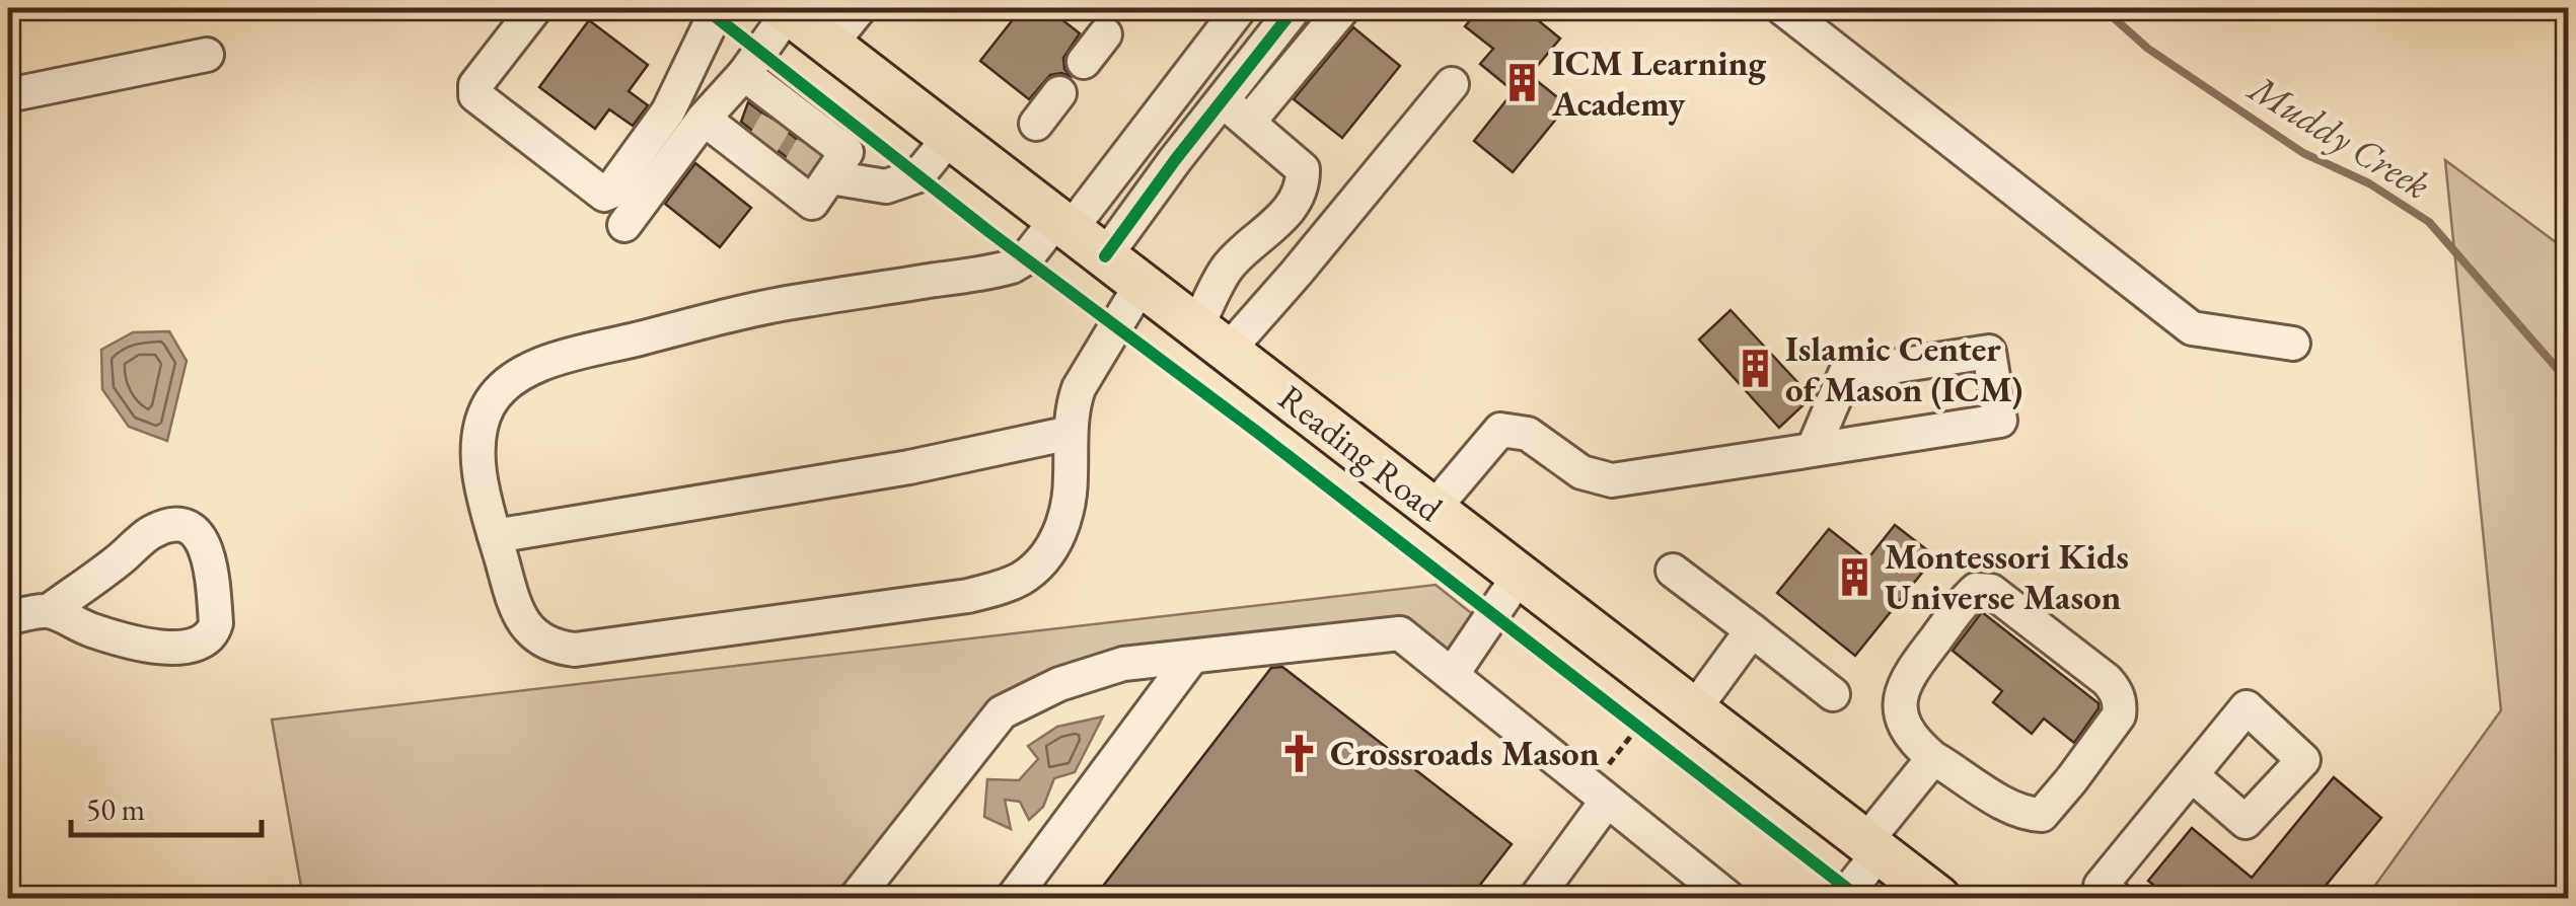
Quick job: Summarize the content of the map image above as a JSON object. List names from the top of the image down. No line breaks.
{"streets":{"main road":["Reading Road"]},"water":["Muddy Creek"],"places":{"building":["ICM Learning Academy","Islamic Center of Mason (ICM)","Montessori Kids Universe Mason"],"church":["Crossroads Mason"]},"scale_bar":"50 m"}
